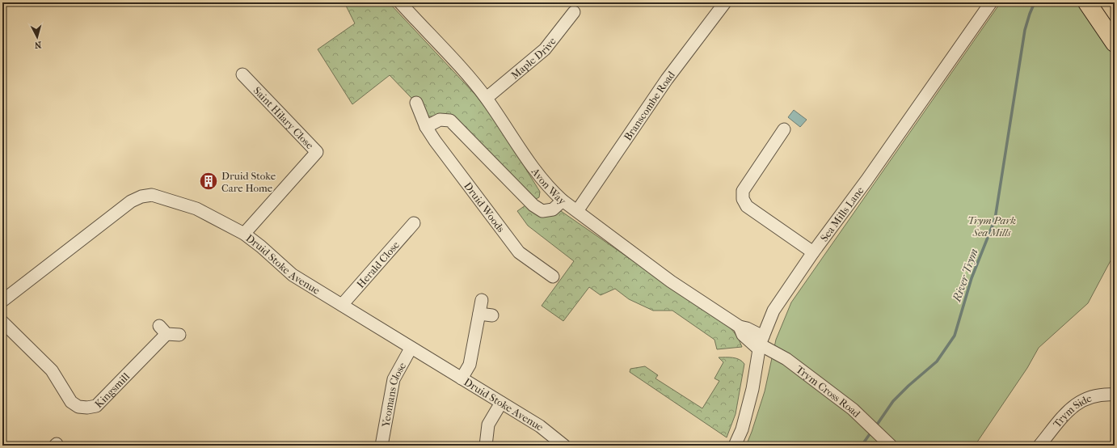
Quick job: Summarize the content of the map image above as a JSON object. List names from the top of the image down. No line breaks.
{"streets":{"street":["Maple Drive","Branscombe Road","Saint Hilary Close","Avon Way","Druid Woods","Sea Mills Lane","Druid Stoke Avenue","Herald Close","Kingsmill","Trym Cross Road","Yeomans Close","Trym Side"]},"crossings":[["Maple Drive","Avon Way"],["Branscombe Road","Avon Way"],["Saint Hilary Close","Druid Stoke Avenue"],["Avon Way","Sea Mills Lane"],["Avon Way","Trym Cross Road"],["Sea Mills Lane","Trym Cross Road"],["Druid Stoke Avenue","Herald Close"],["Druid Stoke Avenue","Yeomans Close"]],"water":["River Trym"],"parks":["Trym Park Sea Mills"],"places":{"building":["Druid Stoke Care Home"]},"north":"bottom"}
